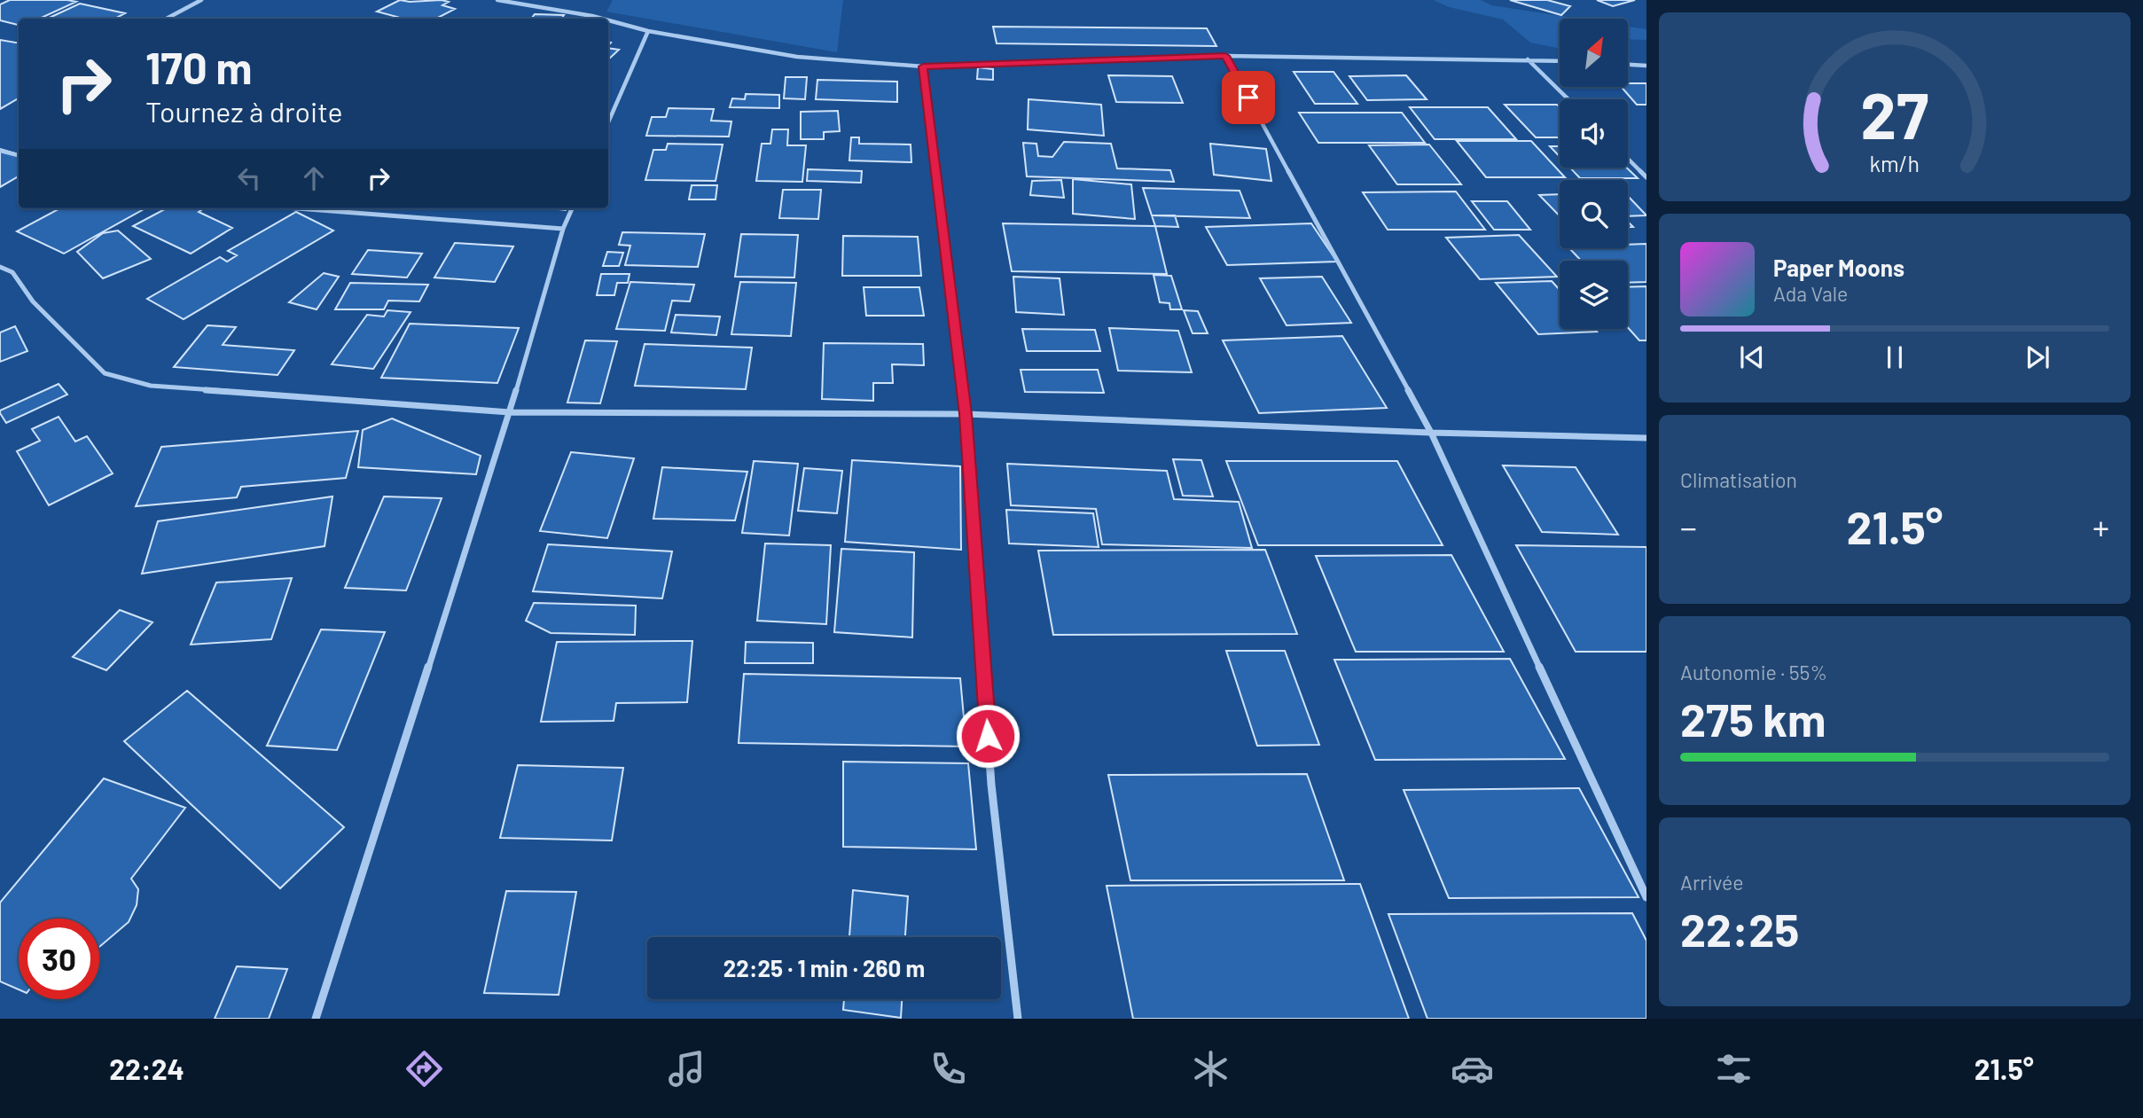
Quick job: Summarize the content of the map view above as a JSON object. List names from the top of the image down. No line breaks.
{"north":"top right","page":{"turn":["170 m","Tournez à droite"],"song":["Paper Moons","Ada Vale"],"tile":["Climatisation",["Autonomie · 55%","275 km"],["Arrivée","22:25"]],"heat":["−","21.5°","+"],"limit":"30","trip":"22:25 · 1 min · 260 m","tabs":["22:24","21.5°"],"gauge":["27","km/h"]}}
